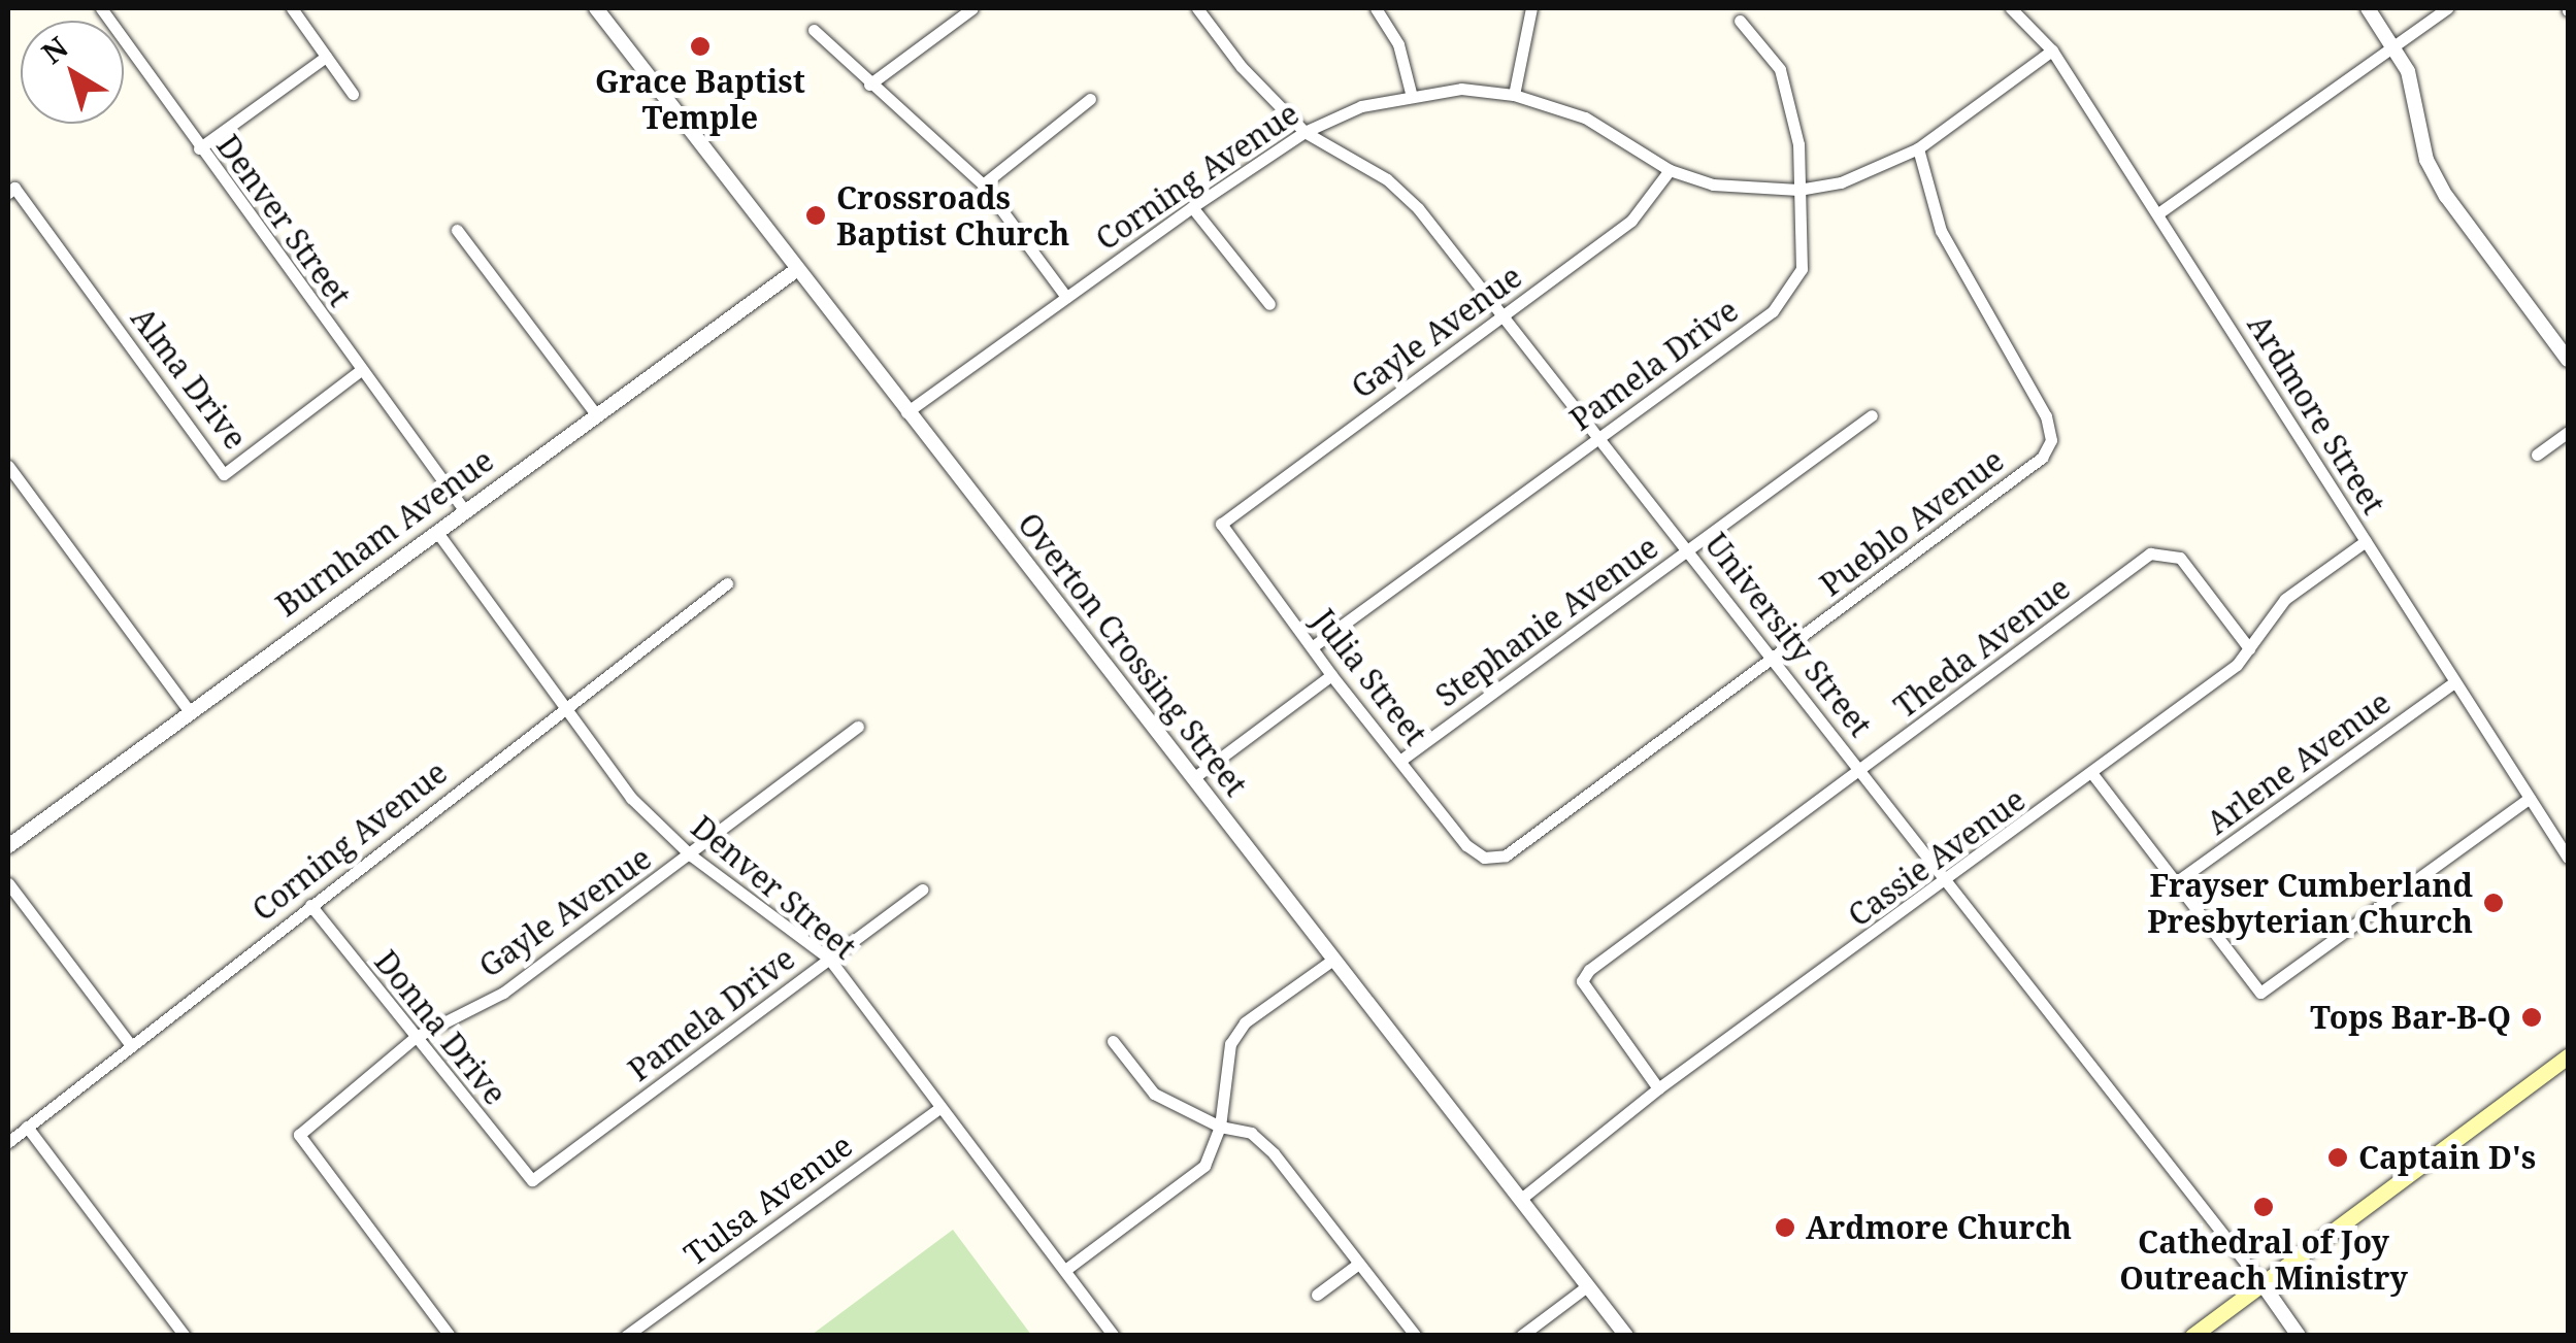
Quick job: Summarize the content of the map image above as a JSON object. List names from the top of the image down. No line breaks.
{"streets":{"street":["Corning Avenue","Denver Street","Gayle Avenue","Pamela Drive","Alma Drive","Ardmore Street","Pueblo Avenue","Burnham Avenue","Stephanie Avenue","University Street","Theda Avenue","Overton Crossing Street","Julia Street","Arlene Avenue","Cassie Avenue","Donna Drive","Tulsa Avenue"]},"crossings":[["Corning Avenue","Denver Street"],["Corning Avenue","Gayle Avenue"],["Corning Avenue","Pamela Drive"],["Corning Avenue","Ardmore Street"],["Corning Avenue","Pueblo Avenue"],["Corning Avenue","University Street"],["Corning Avenue","Overton Crossing Street"],["Corning Avenue","Donna Drive"],["Denver Street","Gayle Avenue"],["Denver Street","Pamela Drive"],["Denver Street","Alma Drive"],["Denver Street","Burnham Avenue"],["Denver Street","Tulsa Avenue"],["Gayle Avenue","University Street"],["Gayle Avenue","Julia Street"],["Gayle Avenue","Donna Drive"],["Pamela Drive","University Street"],["Pamela Drive","Julia Street"],["Pamela Drive","Donna Drive"],["Ardmore Street","Arlene Avenue"],["Ardmore Street","Cassie Avenue"],["Pueblo Avenue","University Street"],["Pueblo Avenue","Julia Street"],["Burnham Avenue","Overton Crossing Street"],["Stephanie Avenue","University Street"],["Stephanie Avenue","Julia Street"],["University Street","Theda Avenue"],["University Street","Cassie Avenue"],["Theda Avenue","Cassie Avenue"],["Overton Crossing Street","Cassie Avenue"]],"places":["Grace Baptist Temple","Crossroads Baptist Church","Frayser Cumberland Presbyterian Church","Tops Bar-B-Q","Captain D's","Cathedral of Joy Outreach Ministry","Ardmore Church"],"north":"top left"}
